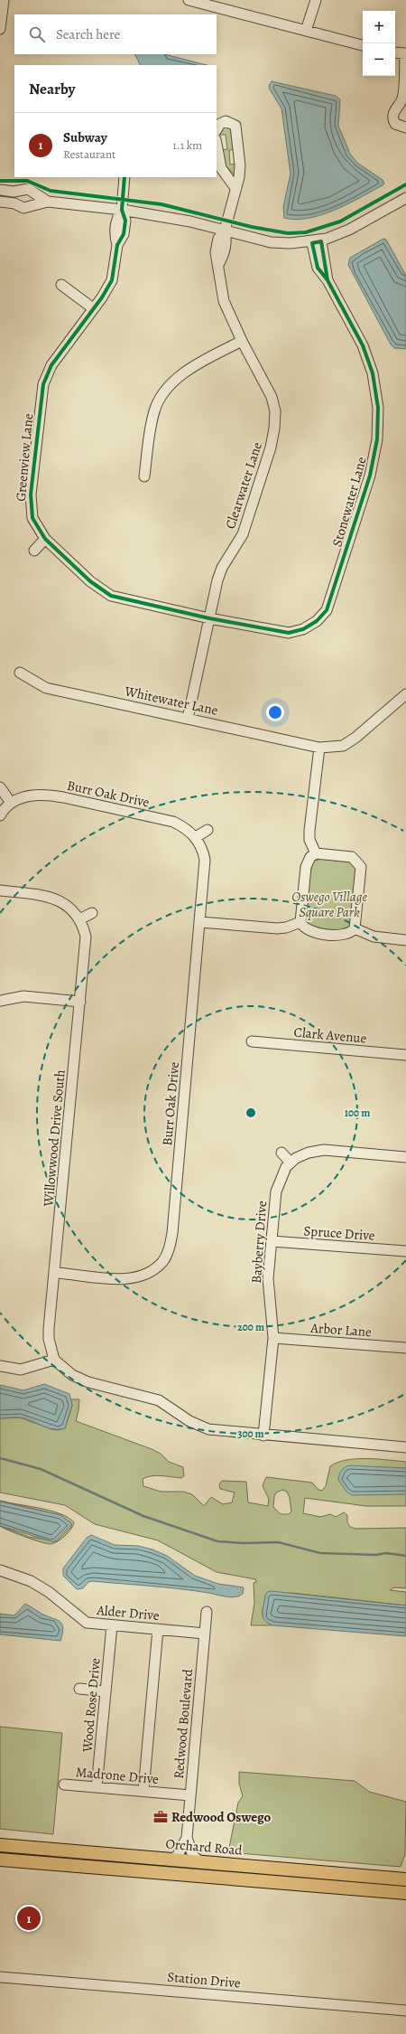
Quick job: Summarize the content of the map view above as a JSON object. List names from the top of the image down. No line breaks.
{"streets":{"main road":["Orchard Road"],"street":["Greenview Lane","Clearwater Lane","Stonewater Lane","Whitewater Lane","Burr Oak Drive","Clark Avenue","Willowwood Drive South","Spruce Drive","Bayberry Drive","Arbor Lane","Alder Drive","Wood Rose Drive","Redwood Boulevard","Madrone Drive","Station Drive"]},"crossings":[["Greenview Lane","Clearwater Lane"],["Greenview Lane","Stonewater Lane"],["Clearwater Lane","Stonewater Lane"],["Clearwater Lane","Whitewater Lane"],["Burr Oak Drive","Willowwood Drive South"],["Spruce Drive","Bayberry Drive"],["Bayberry Drive","Arbor Lane"],["Alder Drive","Wood Rose Drive"],["Alder Drive","Redwood Boulevard"],["Wood Rose Drive","Madrone Drive"],["Redwood Boulevard","Madrone Drive"],["Redwood Boulevard","Orchard Road"]],"parks":["Oswego Village Square Park"],"places":{"office":["Redwood Oswego"]},"page":{"map_buttons":["+","−"],"search":"Search here","heading":"Nearby","list":[{"mark":"1","name":"Subway","note":"Restaurant","value":"1.1 km"}],"pins":"1"},"rings":["100 m","200 m","300 m"]}
